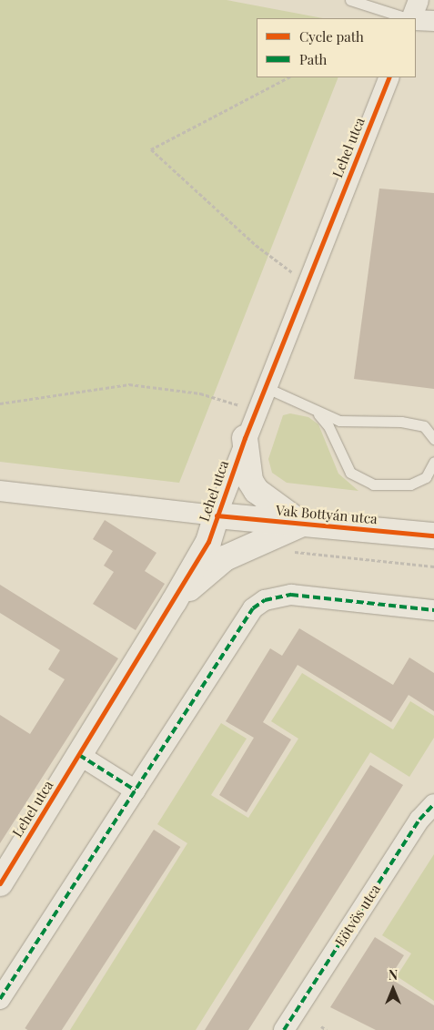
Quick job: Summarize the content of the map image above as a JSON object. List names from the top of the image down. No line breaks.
{"streets":{"street":["Lehel utca","Vak Bottyán utca","Eötvös utca"]},"crossings":[["Lehel utca","Vak Bottyán utca"]],"legend":["Cycle path","Path"],"north":"top"}
